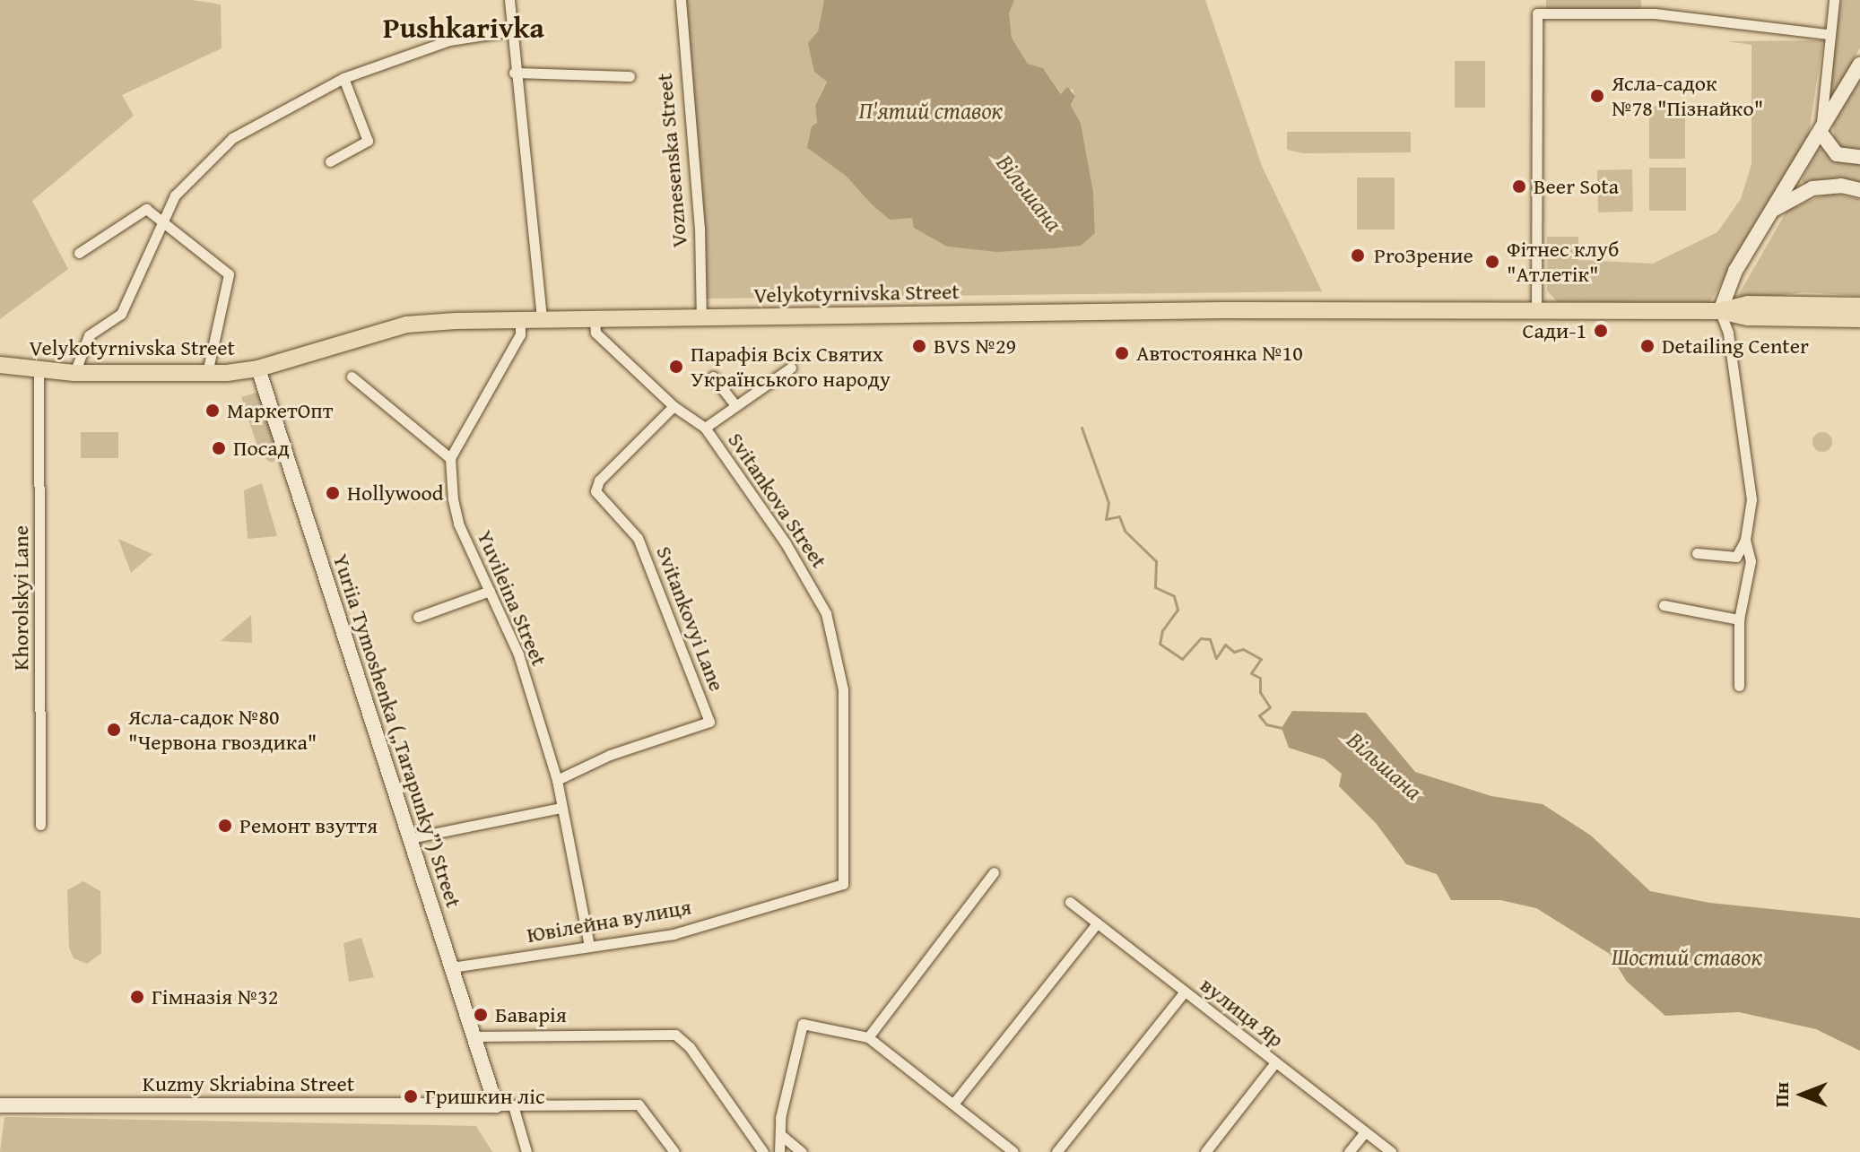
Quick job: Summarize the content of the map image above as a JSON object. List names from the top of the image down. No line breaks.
{"streets":{"main road":["Velykotyrnivska Street"],"street":["Voznesenska Street","Svitankova Street","Khorolskyi Lane","Yuvileina Street","Svitankovyi Lane","Yuriia Tymoshenka („Tarapunky”) Street","Ювілейна вулиця","вулиця Яр","Kuzmy Skriabina Street"]},"crossings":[["Voznesenska Street","Velykotyrnivska Street"],["Velykotyrnivska Street","Svitankova Street"],["Velykotyrnivska Street","Khorolskyi Lane"],["Velykotyrnivska Street","Yuriia Tymoshenka („Tarapunky”) Street"],["Svitankova Street","Svitankovyi Lane"],["Svitankova Street","Ювілейна вулиця"],["Yuvileina Street","Svitankovyi Lane"],["Yuvileina Street","Ювілейна вулиця"],["Yuriia Tymoshenka („Tarapunky”) Street","Ювілейна вулиця"],["Yuriia Tymoshenka („Tarapunky”) Street","Kuzmy Skriabina Street"]],"districts":["Pushkarivka"],"water":["П'ятий ставок","Вільшана","Шостий ставок"],"places":["Ясла-садок №78 \"Пізнайко\"","Beer Sota","ProЗрение","Фітнес клуб \"Атлетік\"","Сади-1","BVS №29","Detailing Center","Автостоянка №10","Парафія Всіх Святих Українського народу","МаркетОпт","Посад","Hollywood","Ясла-садок №80 \"Червона гвоздика\"","Ремонт взуття","Гімназія №32","Баварія","Гришкин ліс"],"north":"left"}
